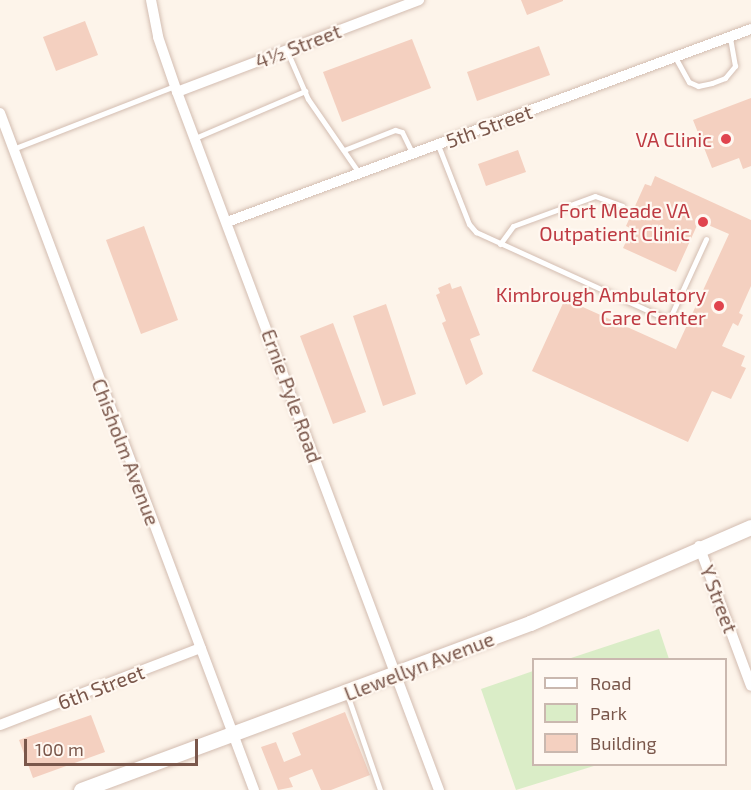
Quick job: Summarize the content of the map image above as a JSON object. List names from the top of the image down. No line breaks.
{"streets":{"street":["4½ Street","5th Street","Ernie Pyle Road","Chisholm Avenue","Y Street","Llewellyn Avenue","6th Street"]},"crossings":[["4½ Street","Ernie Pyle Road"],["5th Street","Ernie Pyle Road"],["Ernie Pyle Road","Llewellyn Avenue"],["Chisholm Avenue","Llewellyn Avenue"],["Chisholm Avenue","6th Street"],["Y Street","Llewellyn Avenue"]],"places":["VA Clinic","Fort Meade VA Outpatient Clinic","Kimbrough Ambulatory Care Center"],"legend":["Road","Park","Building"],"scale_bar":"100 m"}
